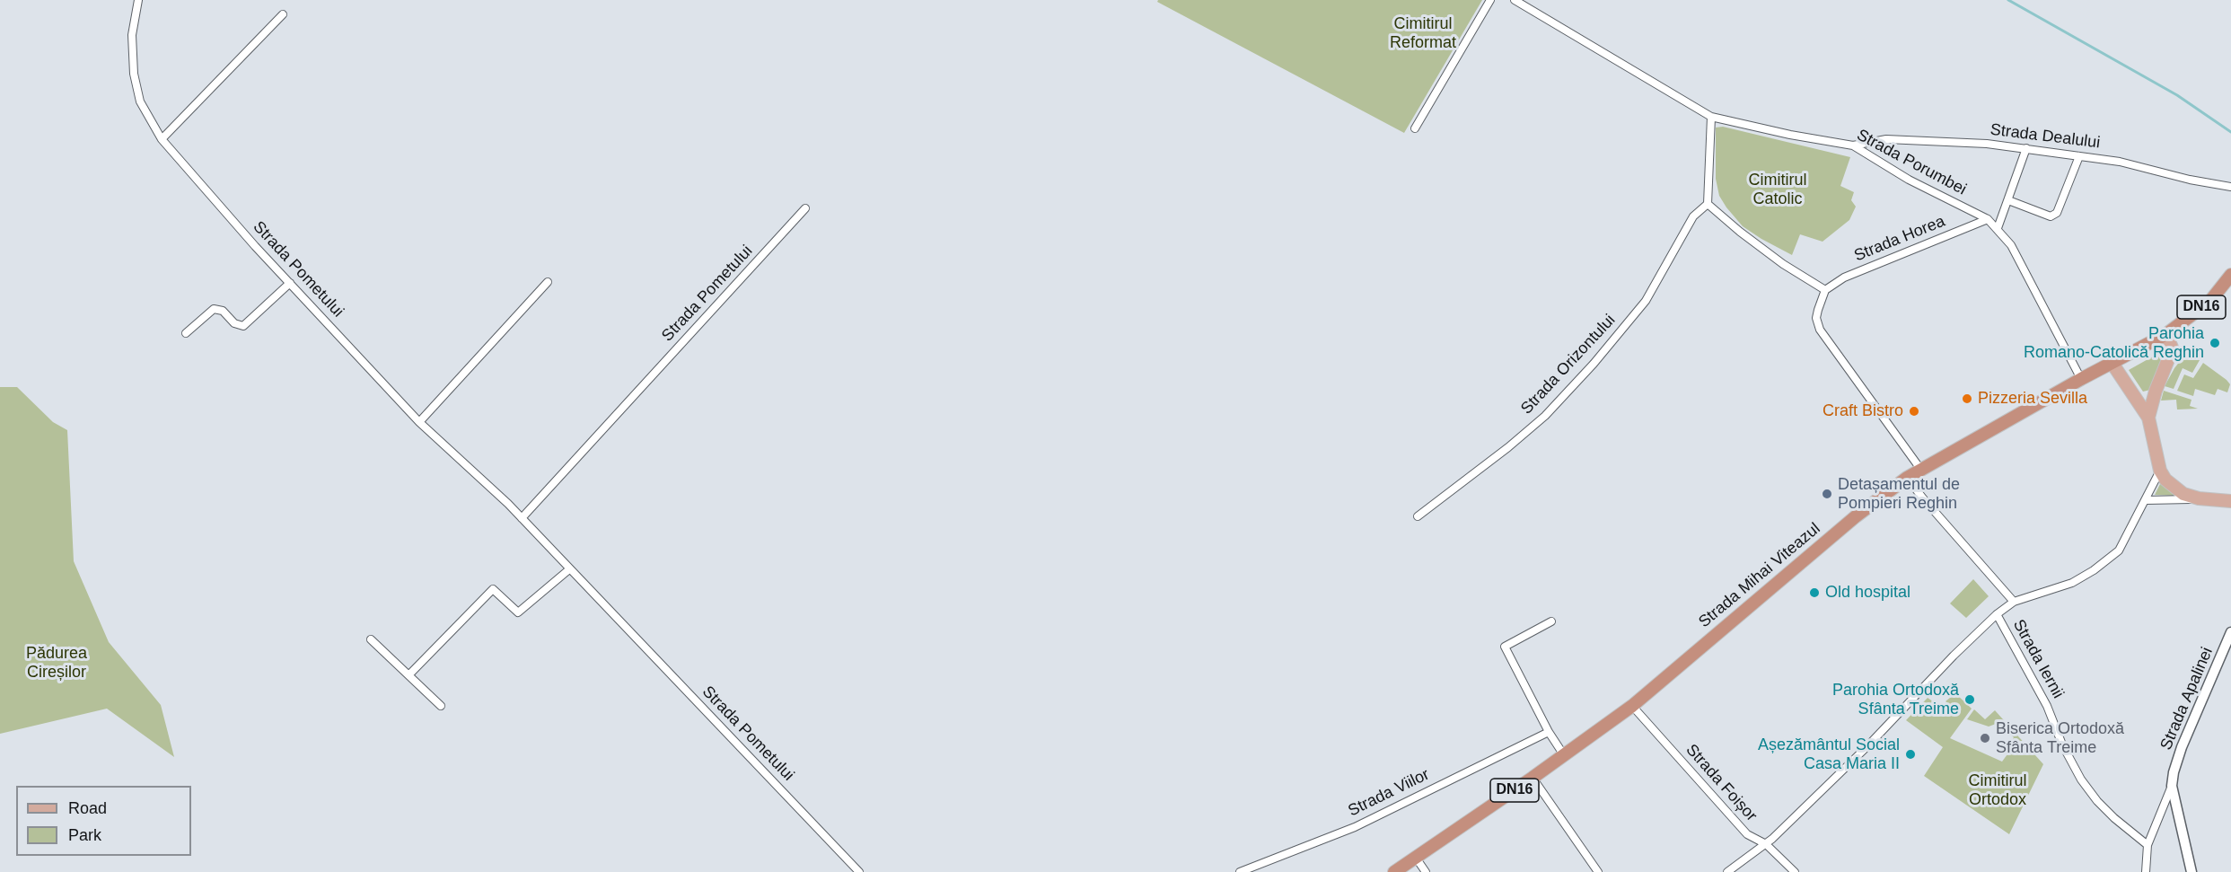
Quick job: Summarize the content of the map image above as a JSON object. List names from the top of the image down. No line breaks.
{"streets":{"highway":["DN16","Strada Mihai Viteazul"],"street":["Strada Dealului","Strada Porumbei","Strada Horea","Strada Pometului","Strada Orizontului","Strada Iernii","Strada Apalinei","Strada Foișor","Strada Viilor"]},"crossings":[["Strada Dealului","Strada Porumbei"],["Strada Porumbei","Strada Horea"],["Strada Porumbei","Strada Mihai Viteazul"],["Strada Mihai Viteazul","Strada Foișor"]],"parks":["Cimitirul Reformat","Cimitirul Catolic","Pădurea Cireșilor","Cimitirul Ortodox"],"places":["Parohia Romano-Catolică Reghin","Pizzeria Sevilla","Craft Bistro","Detașamentul de Pompieri Reghin","Old hospital","Parohia Ortodoxă Sfânta Treime","Biserica Ortodoxă Sfânta Treime","Așezământul Social Casa Maria II"],"legend":["Road","Park"]}
